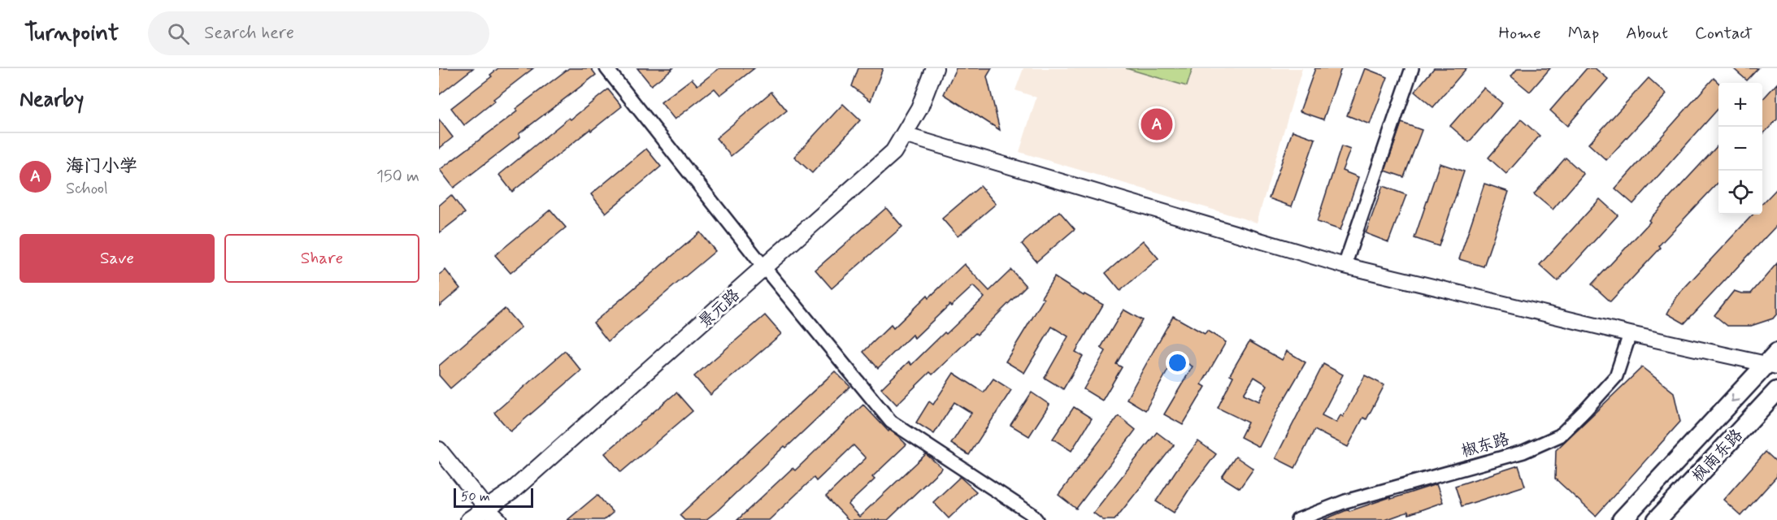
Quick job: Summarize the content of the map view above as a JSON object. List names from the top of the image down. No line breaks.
{"streets":{"main road":["景元路","枫南东路"],"street":["椒东路"]},"scale_bar":"50 m","page":{"header":"Turnpoint","search":"Search here","nav":["Home","Map","About","Contact"],"heading":"Nearby","map_buttons":["+","−"],"pins":"A","list":[{"mark":"A","name":"海门小学","note":"School","value":"150 m"}],"buttons":["Save","Share"],"scale":"50 m"}}
